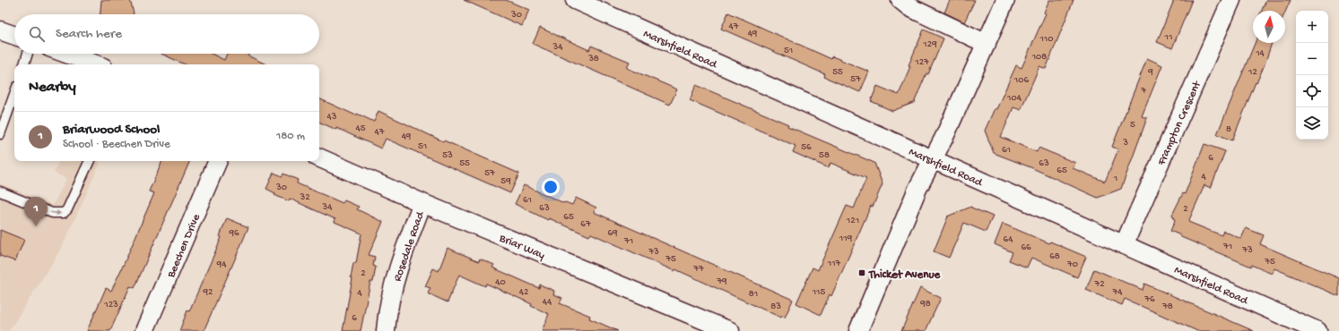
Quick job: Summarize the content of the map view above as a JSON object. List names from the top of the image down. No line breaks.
{"streets":{"street":["Marshfield Road","Frampton Crescent","Beechen Drive","Briar Way","Rosedale Road"]},"crossings":[["Marshfield Road","Frampton Crescent"],["Briar Way","Rosedale Road"]],"places":{"transit":["Thicket Avenue"]},"house_numbers":["30","47","49","11","110","129","34","51","14","108","38","127","55","9","12","57","106","7","104","43","5","45","8","47","49","3","51","56","61","53","58","6","55","63","65","57","4","1","59","30","32","61","34","63","2","65","121","67","96","69","119","64","71","71","66","73","73","68","75","75","117","94","70","77","2","79","40","72","92","42","115","74","4","81","76","44","98","123","83","78","6"],"north":"top","page":{"map_buttons":["+","−"],"search":"Search here","heading":"Nearby","list":[{"mark":"1","name":"Briarwood School","note":"School · Beechen Drive","value":"180 m"}],"pins":"1"}}
